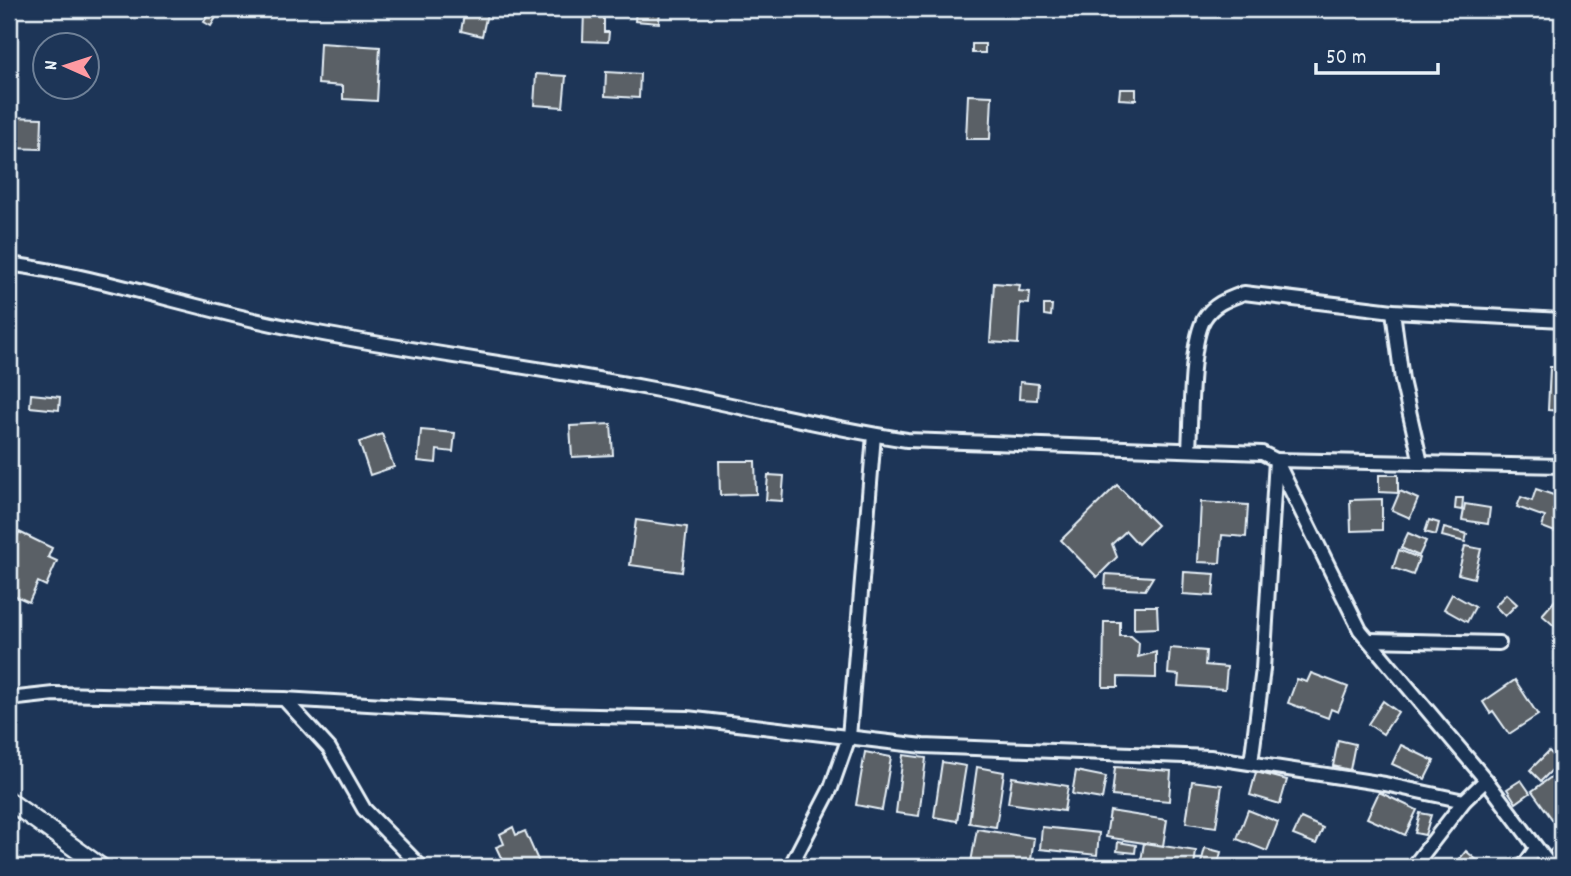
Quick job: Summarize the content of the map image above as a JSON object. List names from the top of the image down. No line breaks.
{"scale_bar":"50 m","north":"left"}
